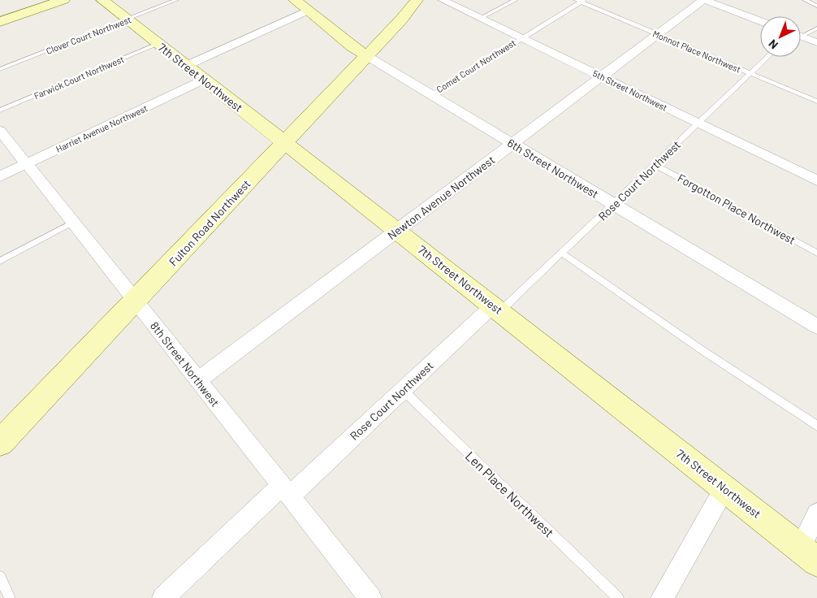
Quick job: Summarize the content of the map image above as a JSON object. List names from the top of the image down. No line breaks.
{"streets":{"street":["7th Street Northwest","5th Street Northwest","Harriet Avenue Northwest","6th Street Northwest","Rose Court Northwest","Newton Avenue Northwest","Fulton Road Northwest","8th Street Northwest"],"lane":["Clover Court Northwest","Monnot Place Northwest","Comet Court Northwest","Farwick Court Northwest","Forgotton Place Northwest","Len Place Northwest"]},"crossings":[["Clover Court Northwest","7th Street Northwest"],["Monnot Place Northwest","Comet Court Northwest"],["Monnot Place Northwest","Rose Court Northwest"],["Monnot Place Northwest","Newton Avenue Northwest"],["Comet Court Northwest","5th Street Northwest"],["Comet Court Northwest","6th Street Northwest"],["Farwick Court Northwest","7th Street Northwest"],["7th Street Northwest","Harriet Avenue Northwest"],["7th Street Northwest","Rose Court Northwest"],["7th Street Northwest","Newton Avenue Northwest"],["7th Street Northwest","Fulton Road Northwest"],["5th Street Northwest","Rose Court Northwest"],["5th Street Northwest","Newton Avenue Northwest"],["Harriet Avenue Northwest","8th Street Northwest"],["6th Street Northwest","Rose Court Northwest"],["6th Street Northwest","Newton Avenue Northwest"],["6th Street Northwest","Fulton Road Northwest"],["Rose Court Northwest","Forgotton Place Northwest"],["Rose Court Northwest","8th Street Northwest"],["Rose Court Northwest","Len Place Northwest"],["Newton Avenue Northwest","8th Street Northwest"],["Fulton Road Northwest","8th Street Northwest"]],"north":"bottom left"}
